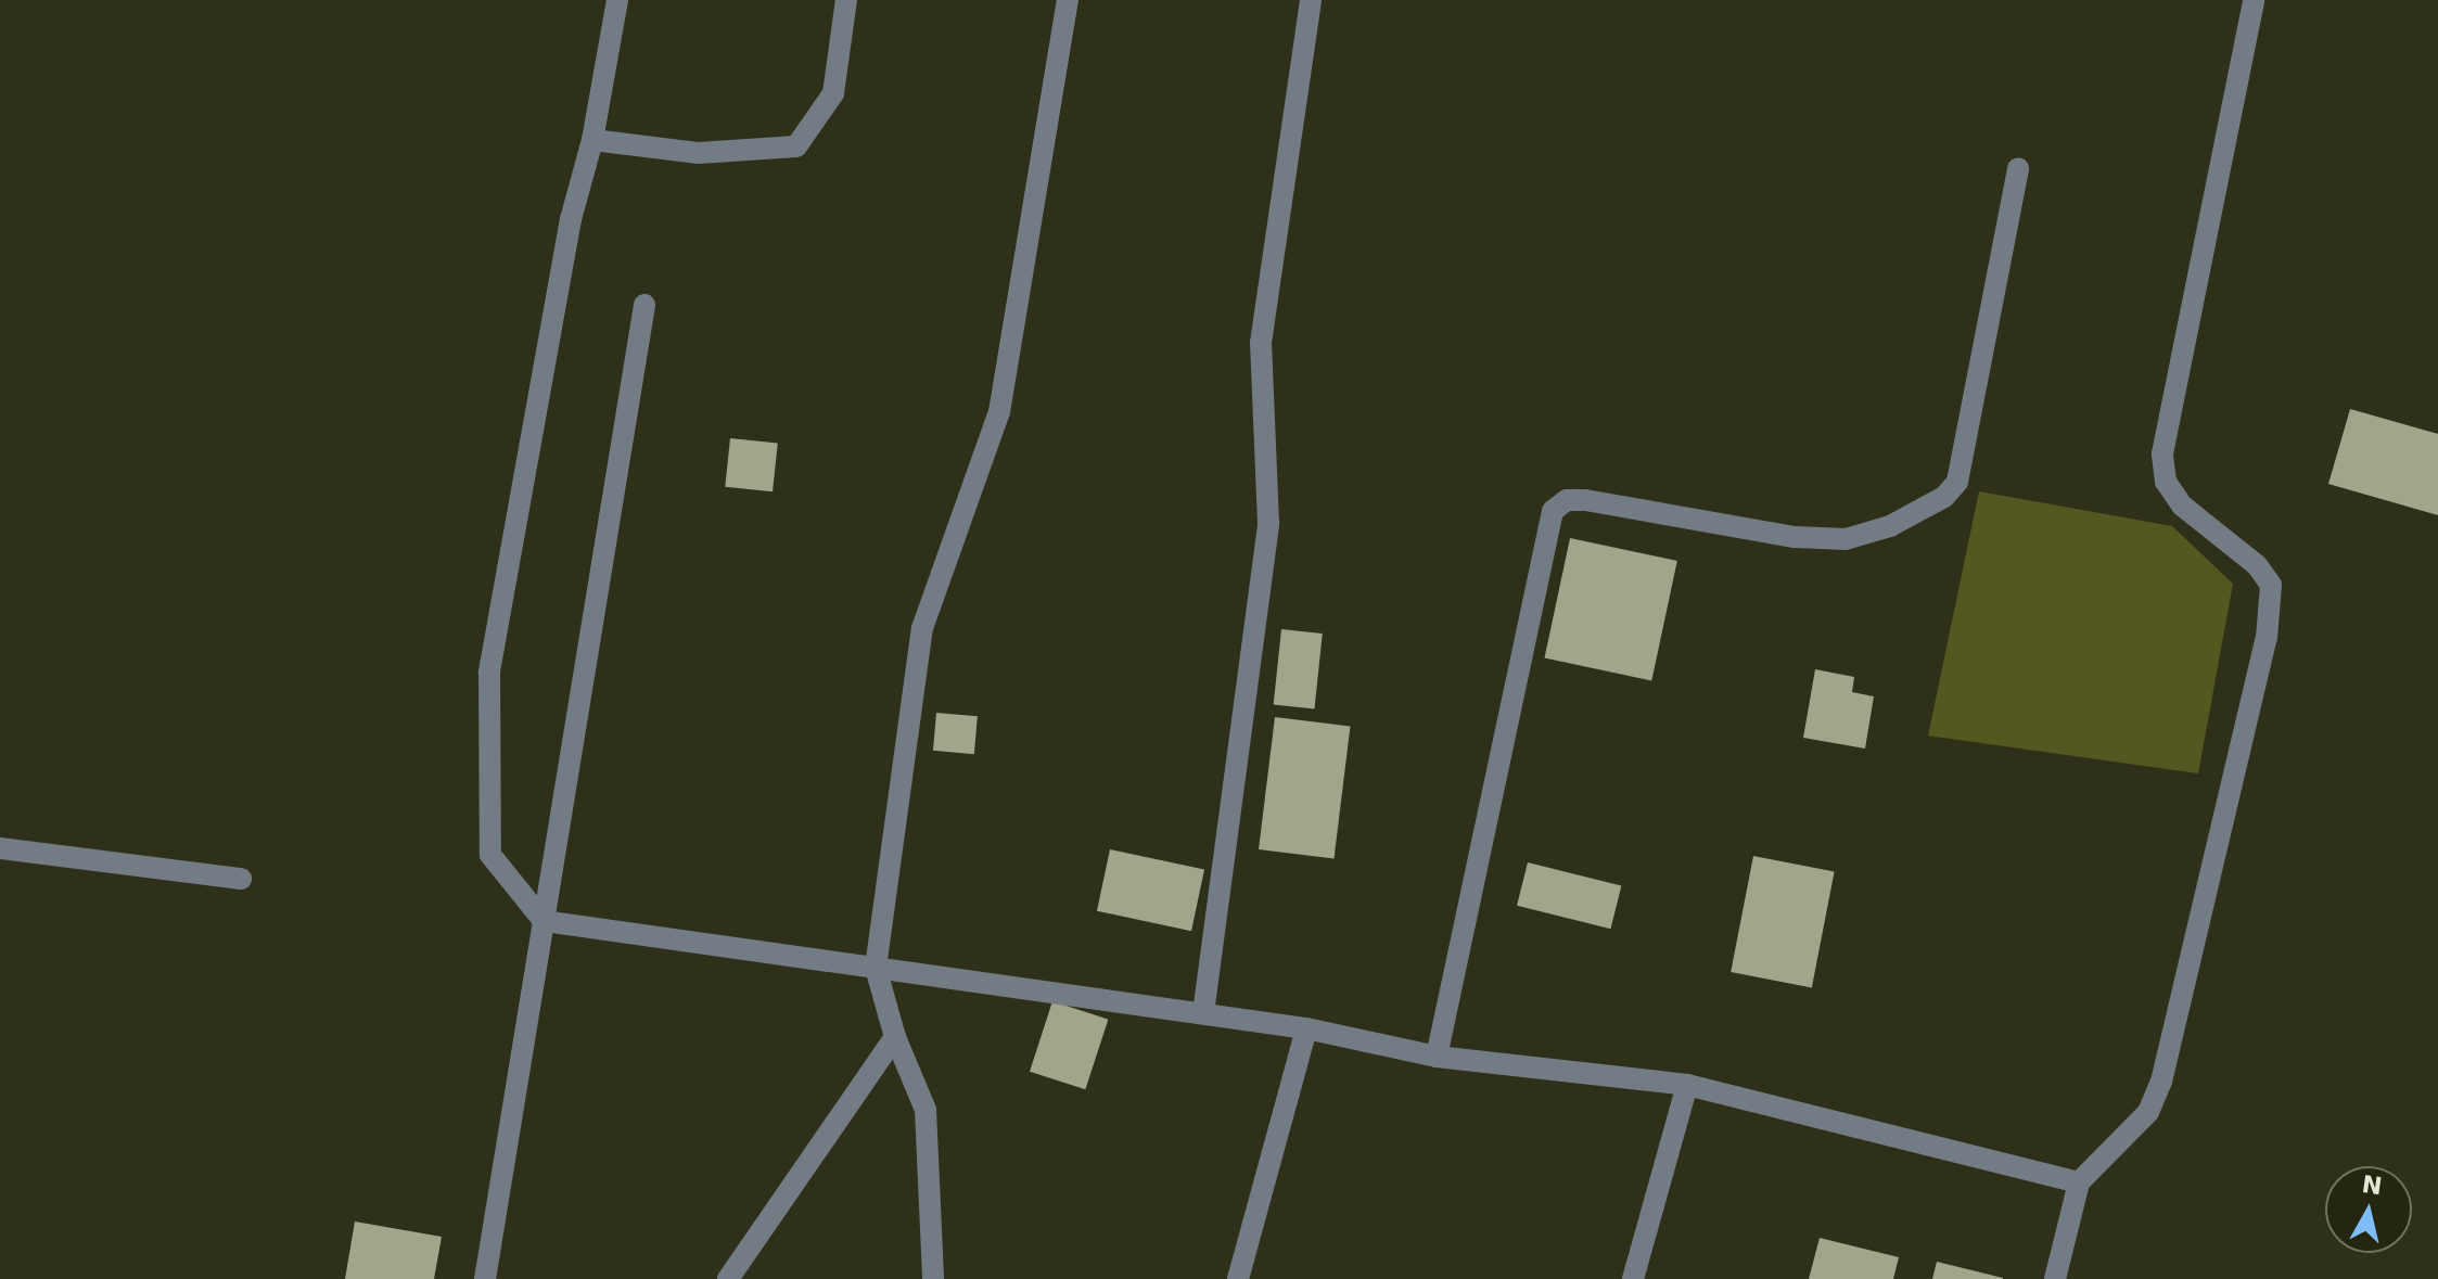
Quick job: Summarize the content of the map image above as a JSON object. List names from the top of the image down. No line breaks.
{"north":"top"}
